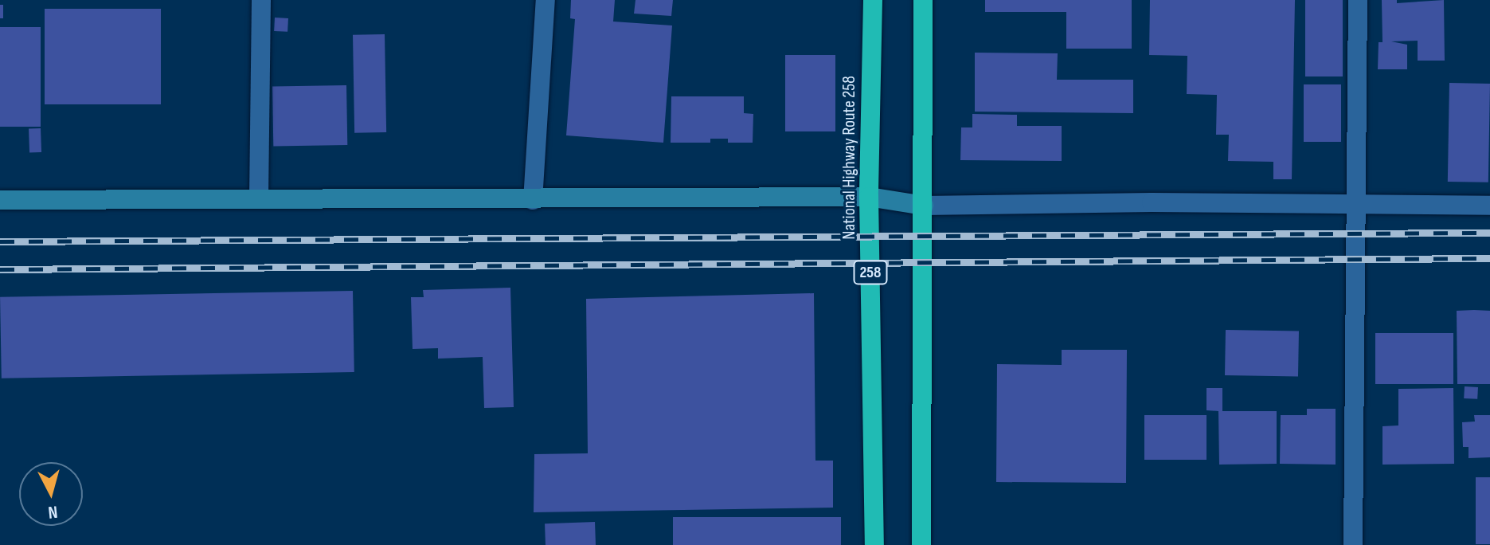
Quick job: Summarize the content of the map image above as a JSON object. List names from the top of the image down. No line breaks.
{"streets":{"highway":["National Highway Route 258","258"]},"north":"bottom"}
